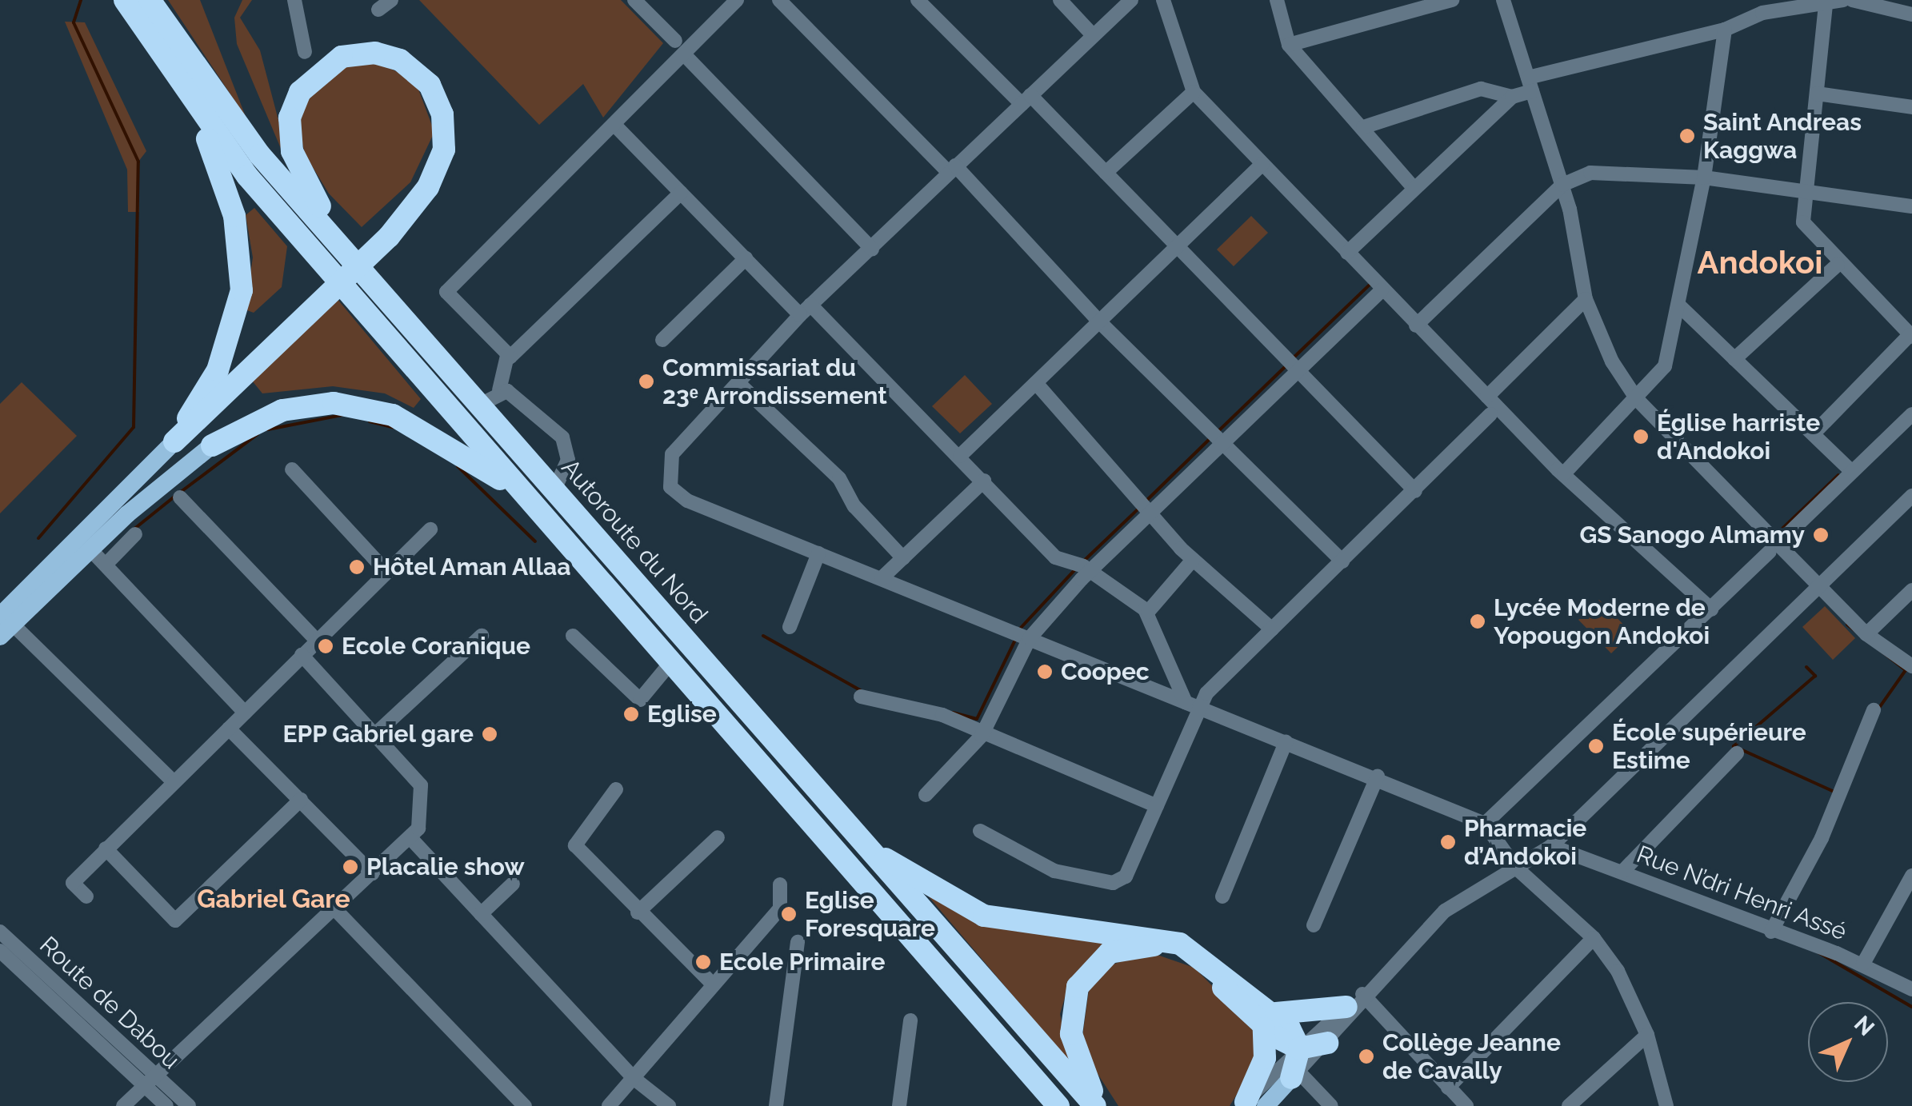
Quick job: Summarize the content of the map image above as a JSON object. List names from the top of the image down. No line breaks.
{"streets":{"highway":["Autoroute du Nord"],"street":["Rue N’dri Henri Assé","Route de Dabou"]},"districts":["Andokoi","Gabriel Gare"],"places":["Saint Andreas Kaggwa","Commissariat du 23ᵉ Arrondissement","Église harriste d'Andokoi","GS Sanogo Almamy","Hôtel Aman Allaa","Lycée Moderne de Yopougon Andokoi","Ecole Coranique","Coopec","Eglise","EPP Gabriel gare","École supérieure Estime","Pharmacie d’Andokoi","Placalie show","Eglise Foresquare","Ecole Primaire","Collège Jeanne de Cavally"],"north":"top right"}
